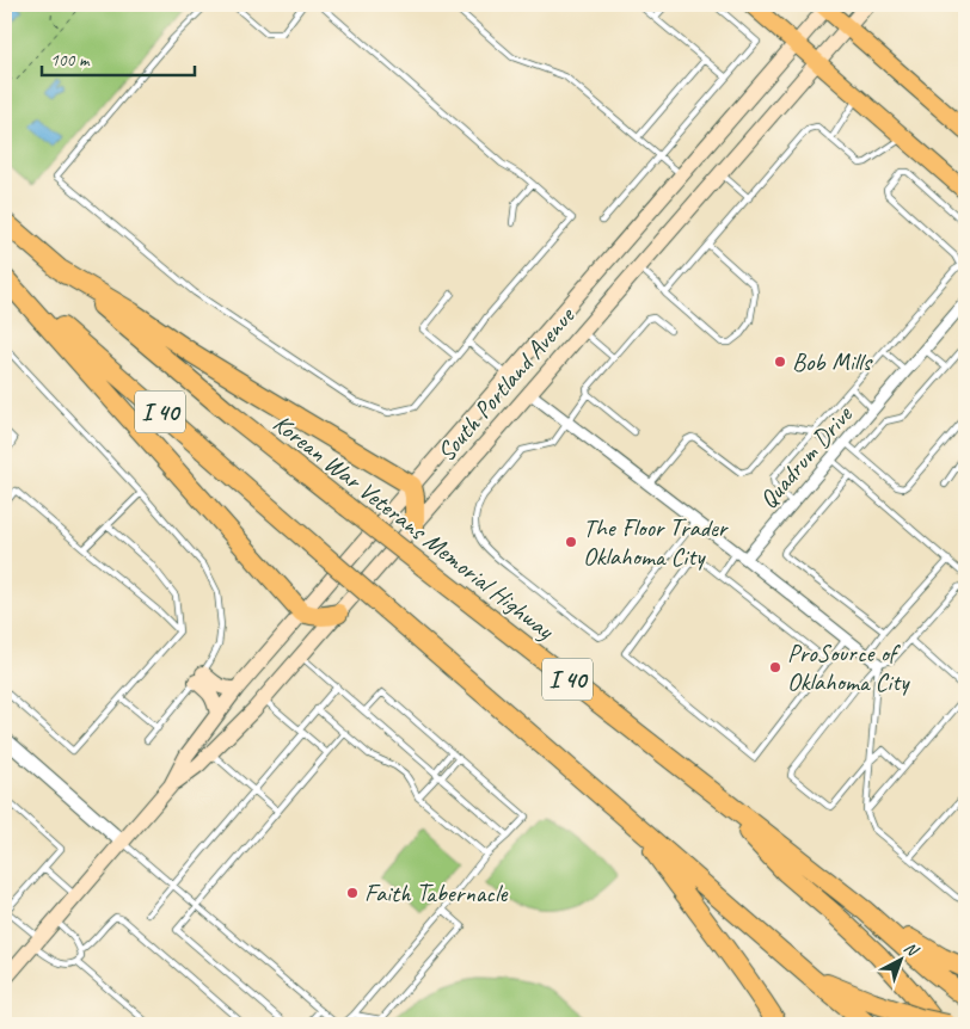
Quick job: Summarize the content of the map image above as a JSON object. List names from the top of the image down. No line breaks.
{"streets":{"highway":["I 40","Korean War Veterans Memorial Highway"],"main road":["South Portland Avenue"],"street":["Quadrum Drive"]},"places":["Bob Mills","The Floor Trader Oklahoma City","ProSource of Oklahoma City","Faith Tabernacle"],"scale_bar":"100 m","north":"top right"}
